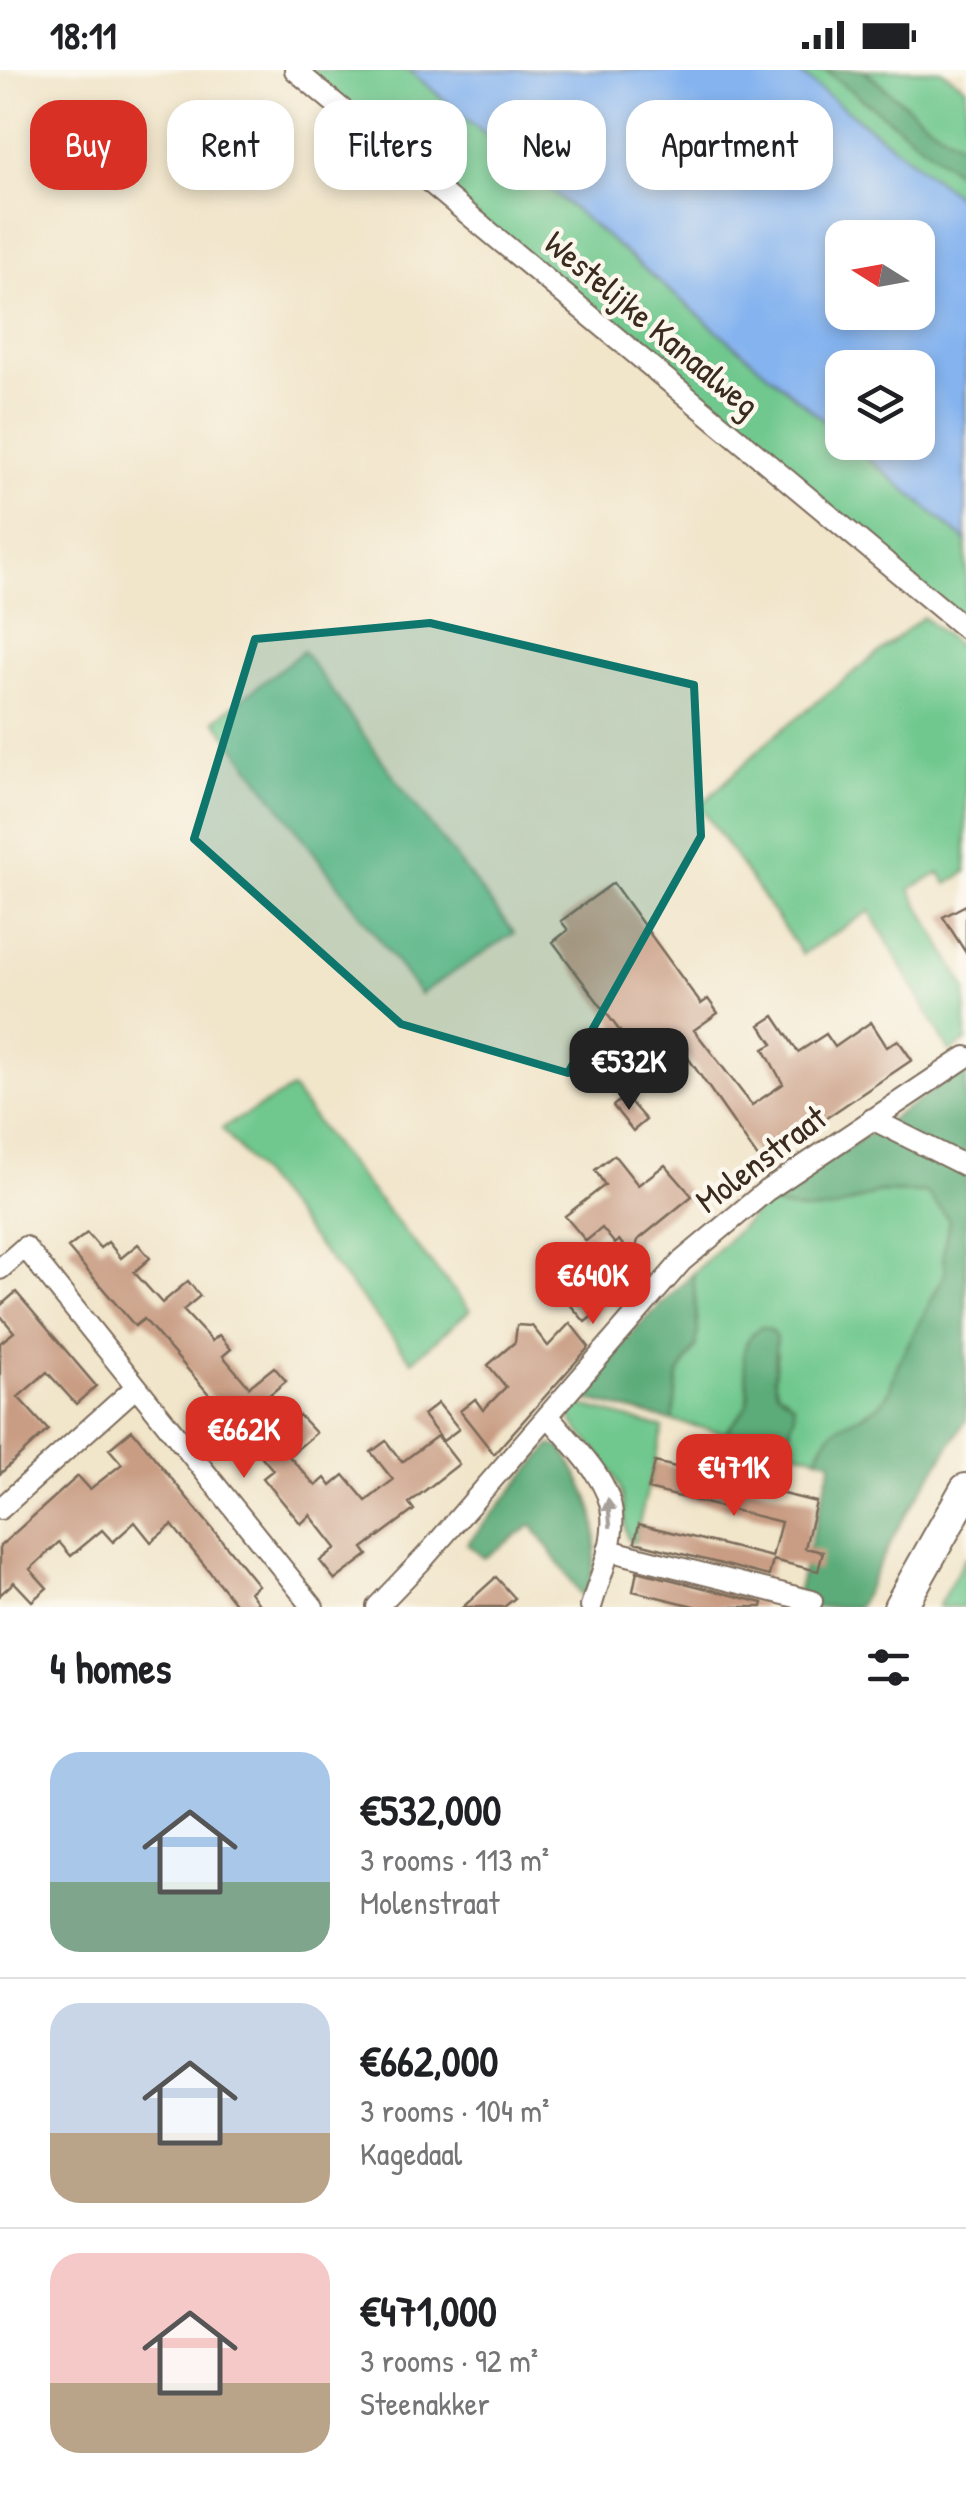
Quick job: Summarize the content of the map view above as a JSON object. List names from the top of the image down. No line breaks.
{"streets":{"street":["Westelijke Kanaalweg","Molenstraat"]},"north":"left","page":{"status":"18:11","chip":["Buy","Rent","Filters","New","Apartment"],"price":["€532K","€640K","€662K","€471K"],"heading":"4 homes","list":[{"name":"€532,000","note":"3 rooms · 113 m² · Molenstraat"},{"name":"€662,000","note":"3 rooms · 104 m² · Kagedaal"},{"name":"€471,000","note":"3 rooms · 92 m² · Steenakker"}]}}
